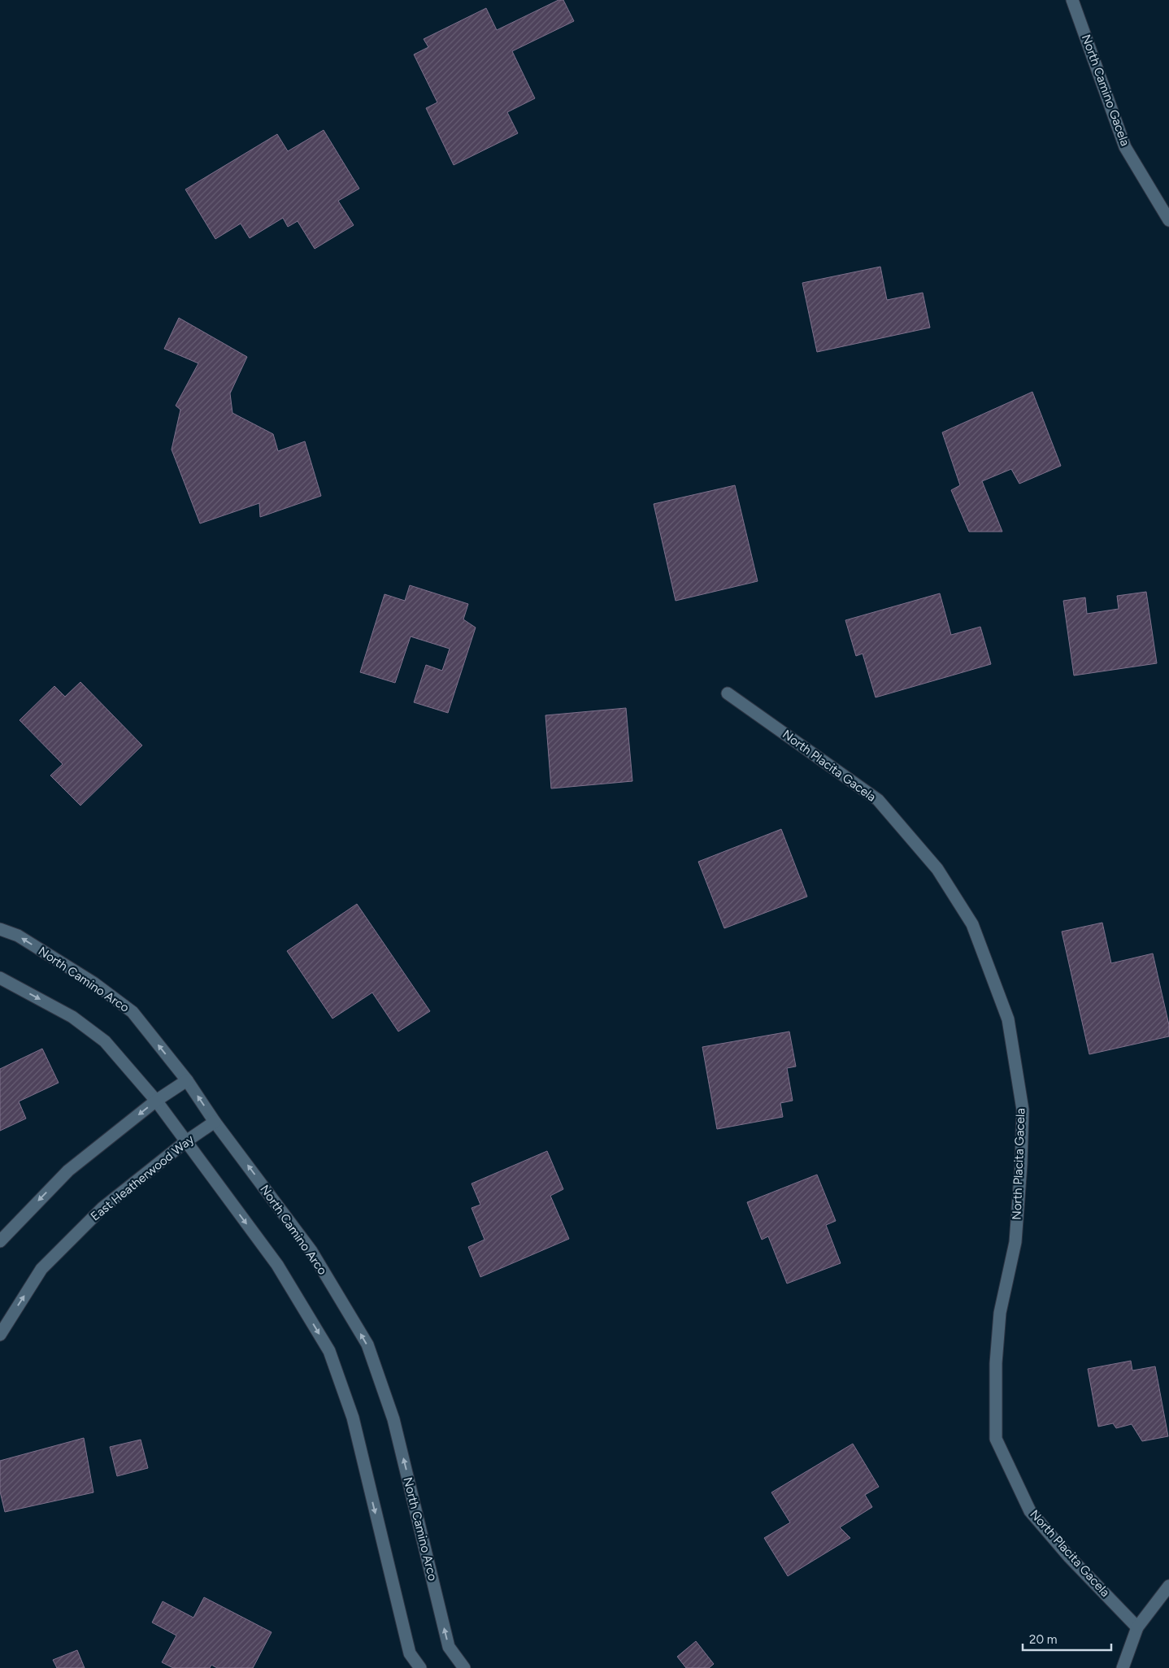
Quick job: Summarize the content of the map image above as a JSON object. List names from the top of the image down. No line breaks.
{"streets":{"street":["North Camino Gacela","North Placita Gacela","North Camino Arco","East Heatherwood Way"]},"crossings":[["North Camino Arco","East Heatherwood Way"]],"scale_bar":"20 m"}
